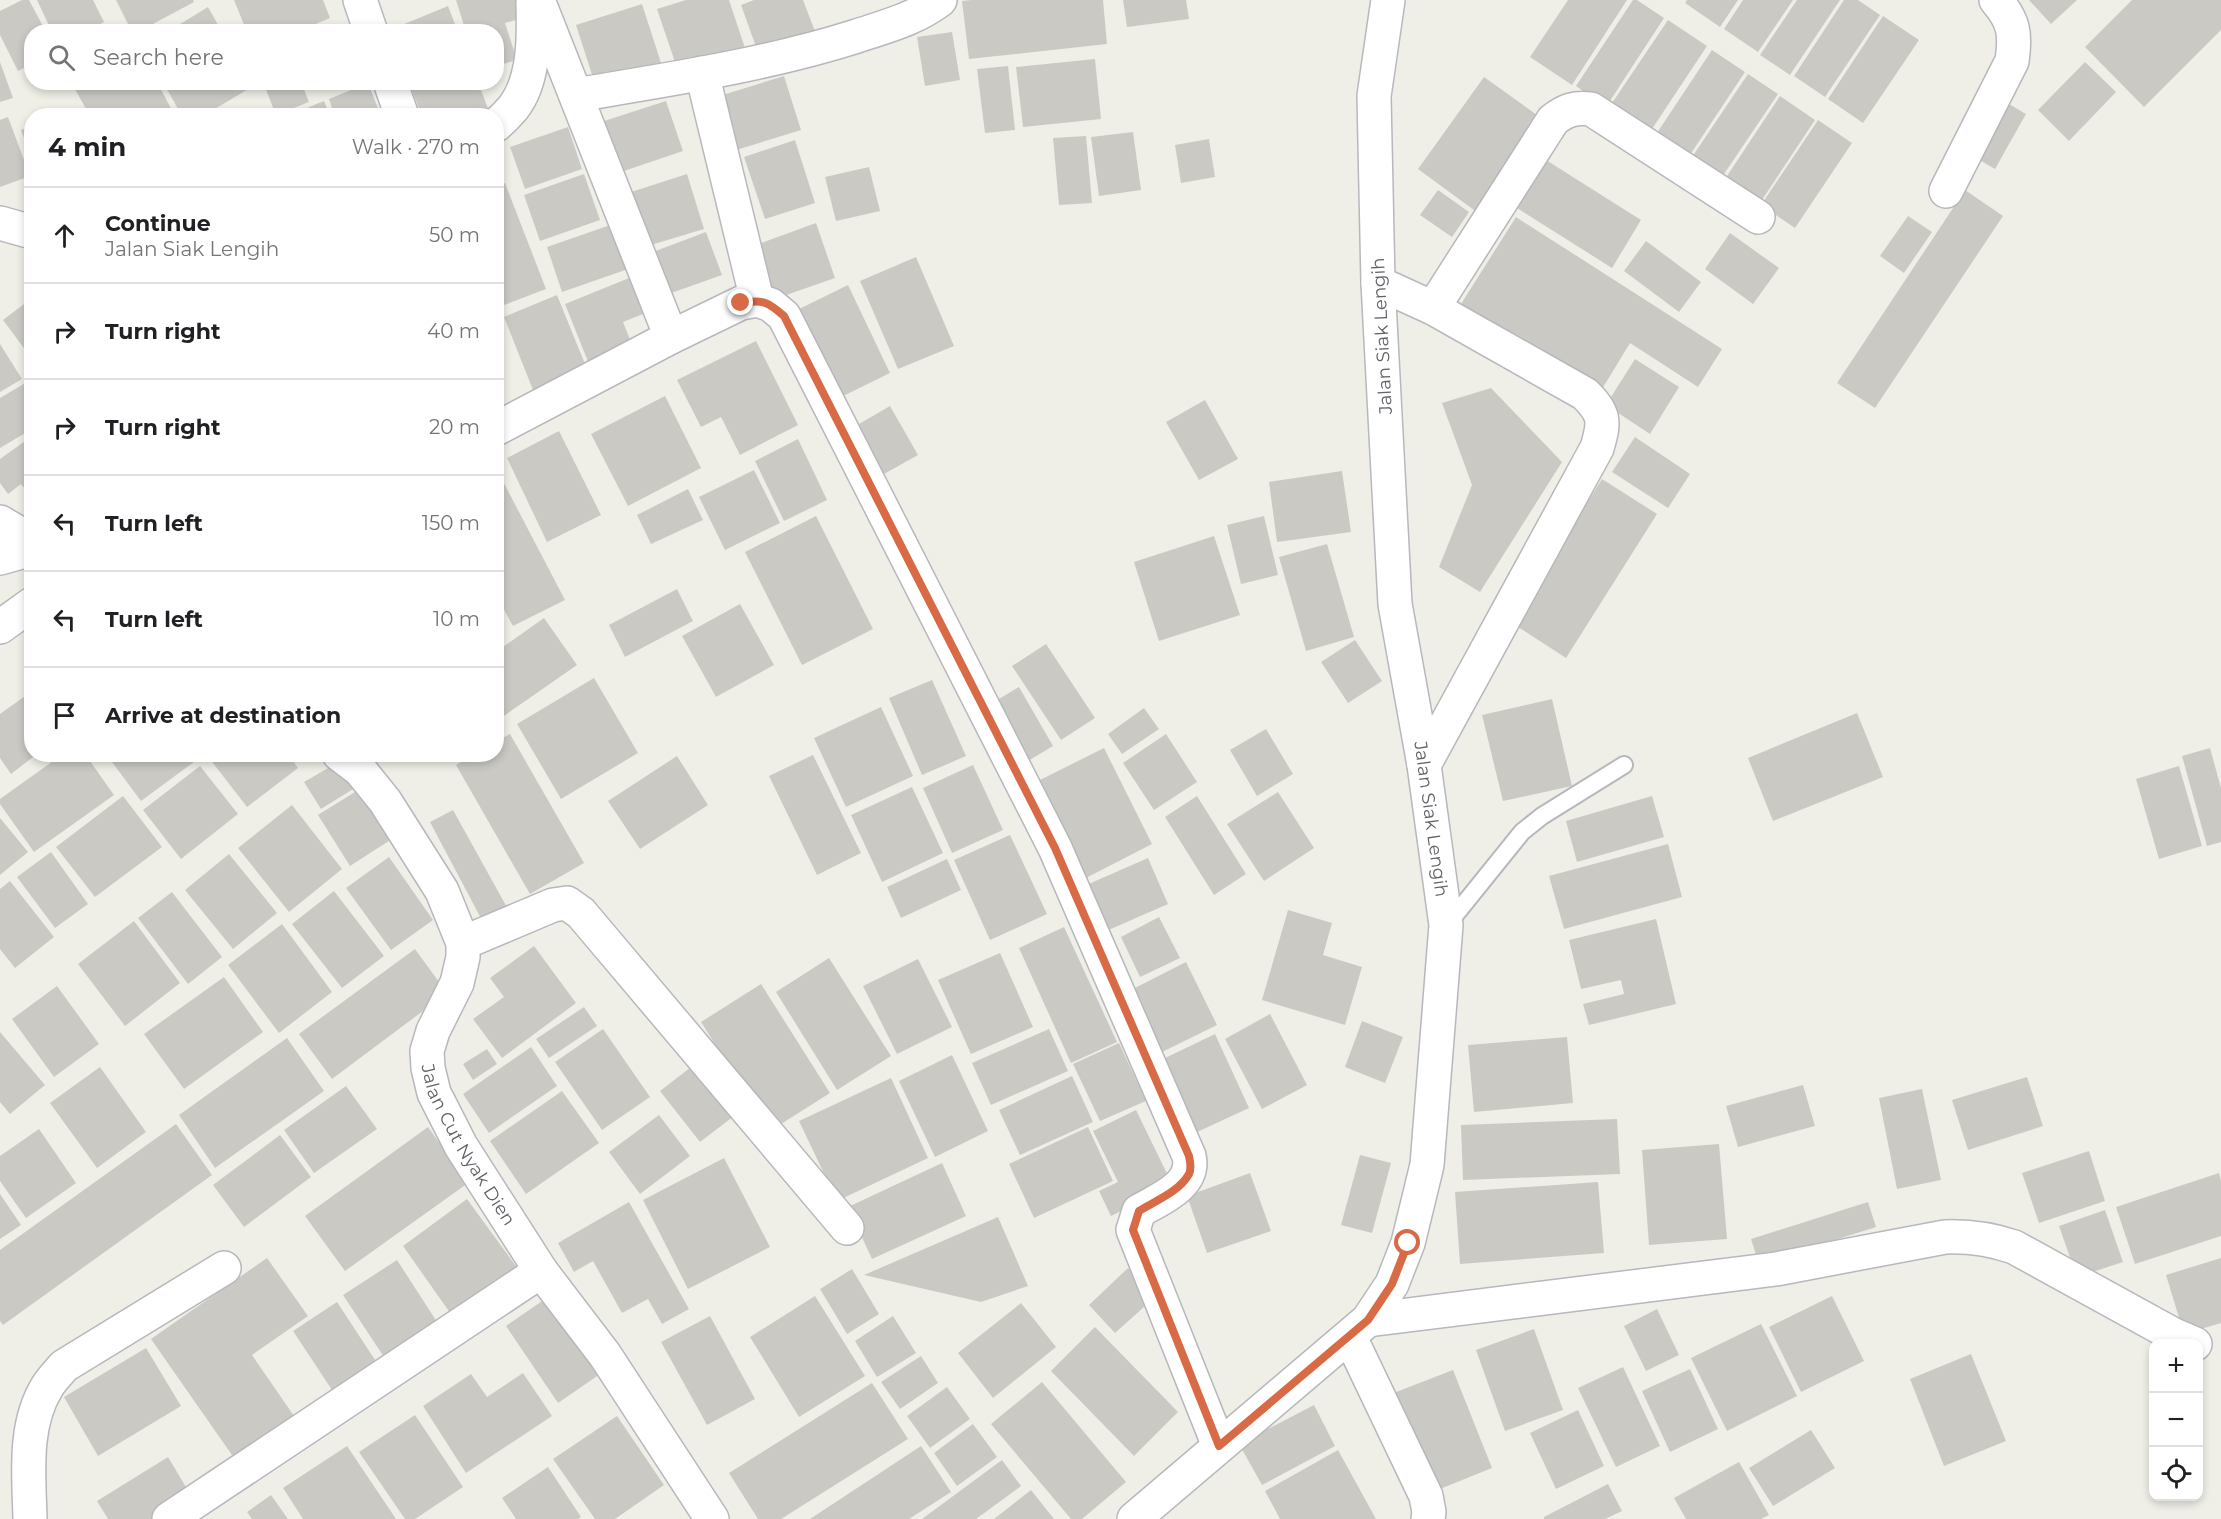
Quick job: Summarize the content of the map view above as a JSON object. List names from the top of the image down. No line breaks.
{"streets":{"street":["Jalan Siak Lengih","Jalan Cut Nyak Dien"]},"page":{"search":"Search here","heading":["4 min","Walk · 270 m"],"list":[["Continue","Jalan Siak Lengih","50 m"],["Turn right","40 m"],["Turn right","20 m"],["Turn left","150 m"],["Turn left","10 m"],"Arrive at destination"],"map_buttons":["+","−"]}}
